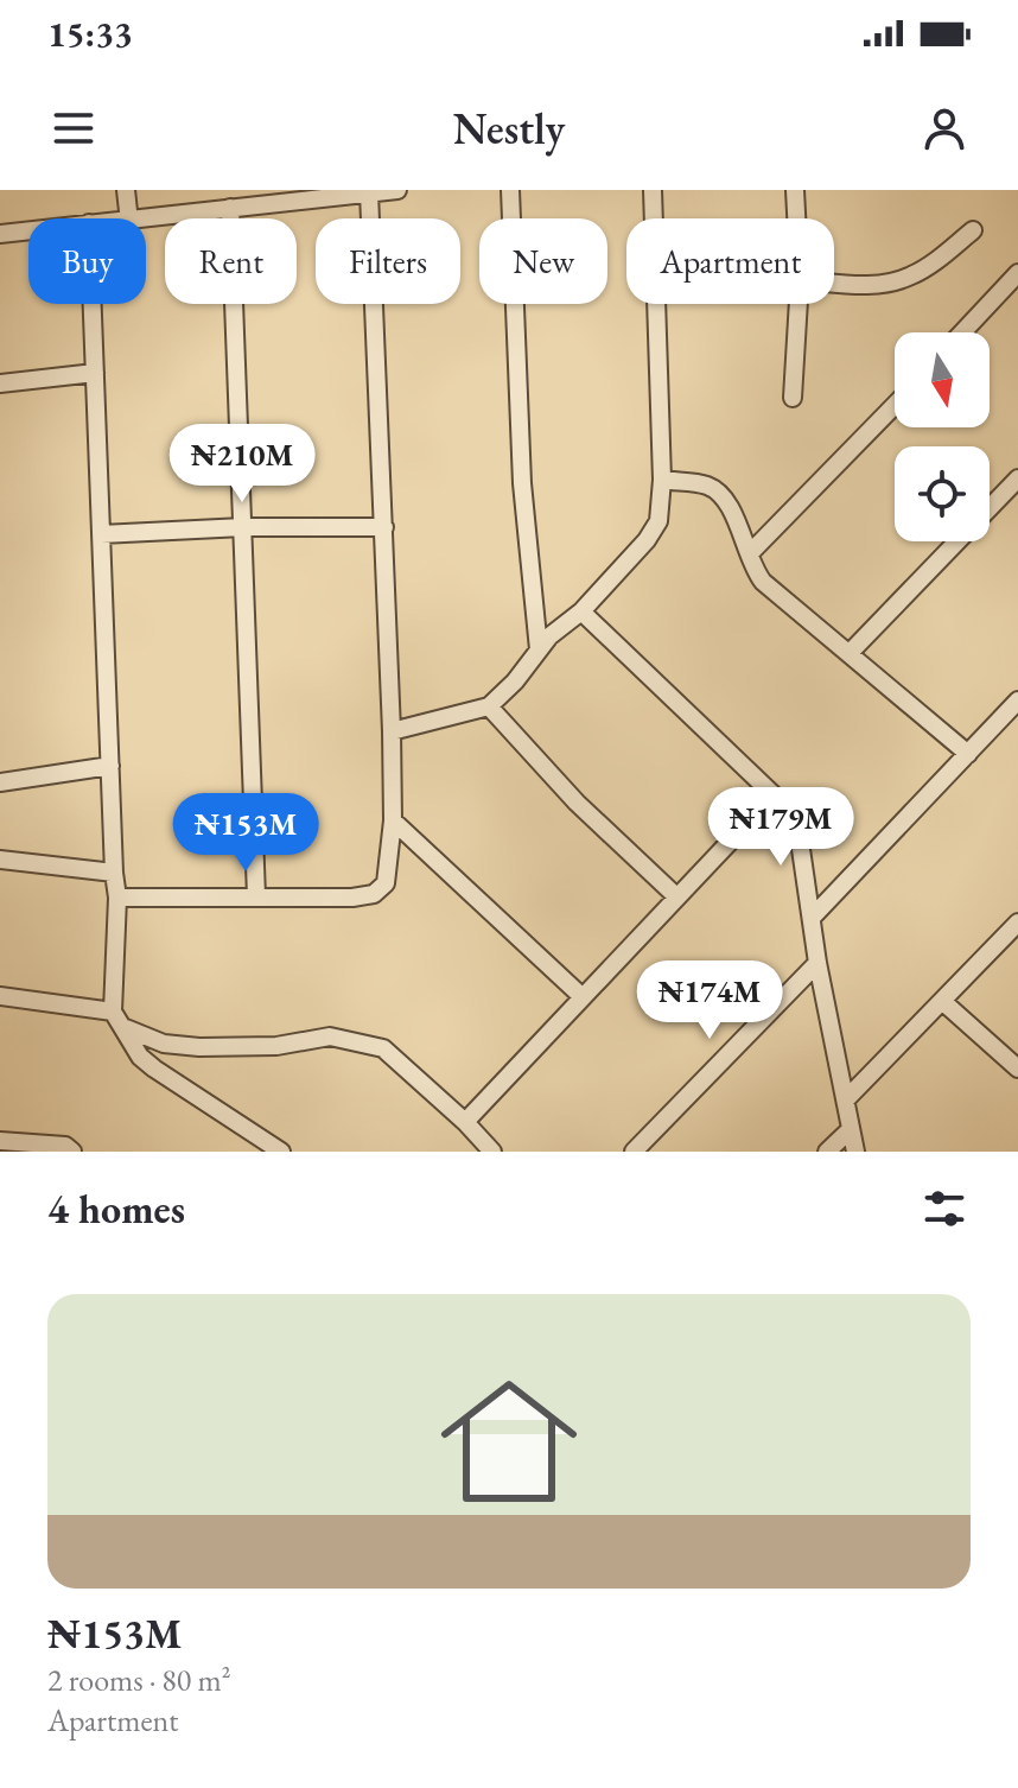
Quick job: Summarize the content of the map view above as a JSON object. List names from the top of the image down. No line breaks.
{"north":"bottom","page":{"status":"15:33","header":"Nestly","chip":["Buy","Rent","Filters","New","Apartment"],"price":["₦210M","₦179M","₦153M","₦174M"],"heading":"4 homes","list":[{"name":"₦153M","note":"2 rooms · 80 m² · Apartment"}]}}
